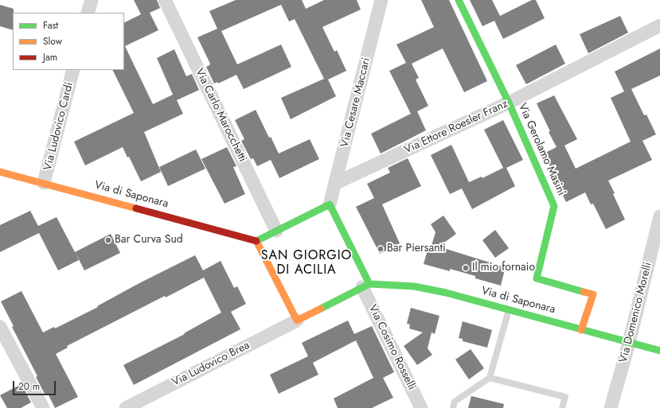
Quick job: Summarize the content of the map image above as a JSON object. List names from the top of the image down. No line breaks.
{"streets":{"street":["Via Cesare Maccari","Via Carlo Marocchetti","Via Ludovico Cardi","Via Ettore Roesler Franz","Via Gerolamo Masini","Via di Saponara","Via Domenico Morelli","Via Cosimo Rosselli","Via Ludovico Brea"]},"crossings":[["Via Cesare Maccari","Via Ettore Roesler Franz"],["Via Ludovico Cardi","Via di Saponara"],["Via Ettore Roesler Franz","Via Gerolamo Masini"],["Via Gerolamo Masini","Via di Saponara"],["Via di Saponara","Via Domenico Morelli"],["Via di Saponara","Via Cosimo Rosselli"]],"districts":["SAN GIORGIO DI ACILIA"],"places":["Bar Curva Sud","Bar Piersanti","Il mio fornaio"],"legend":["Fast","Slow","Jam"],"scale_bar":"20 m"}
